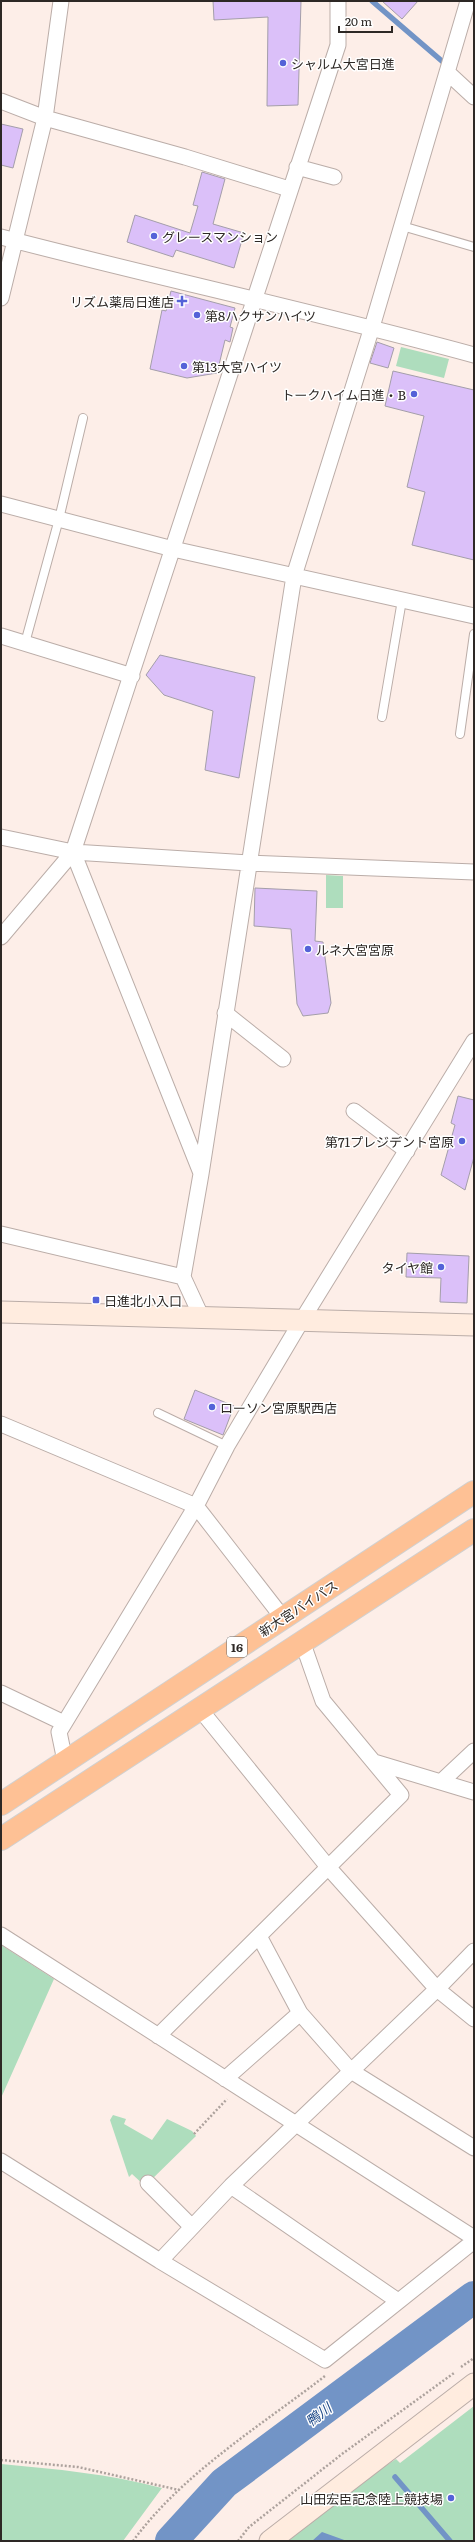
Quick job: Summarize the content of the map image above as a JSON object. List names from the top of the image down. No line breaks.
{"streets":{"highway":["新大宮バイパス","16"]},"water":["鴨川"],"places":{"other":["シャルム大宮日進","グレースマンション","第8ハクサンハイツ","第13大宮ハイツ","トークハイム日進・B","ルネ大宮宮原","第71プレジデント宮原","タイヤ館","ローソン宮原駅西店","山田宏臣記念陸上競技場"],"health":["リズム薬局日進店"],"transit":["日進北小入口"]},"scale_bar":"20 m"}
